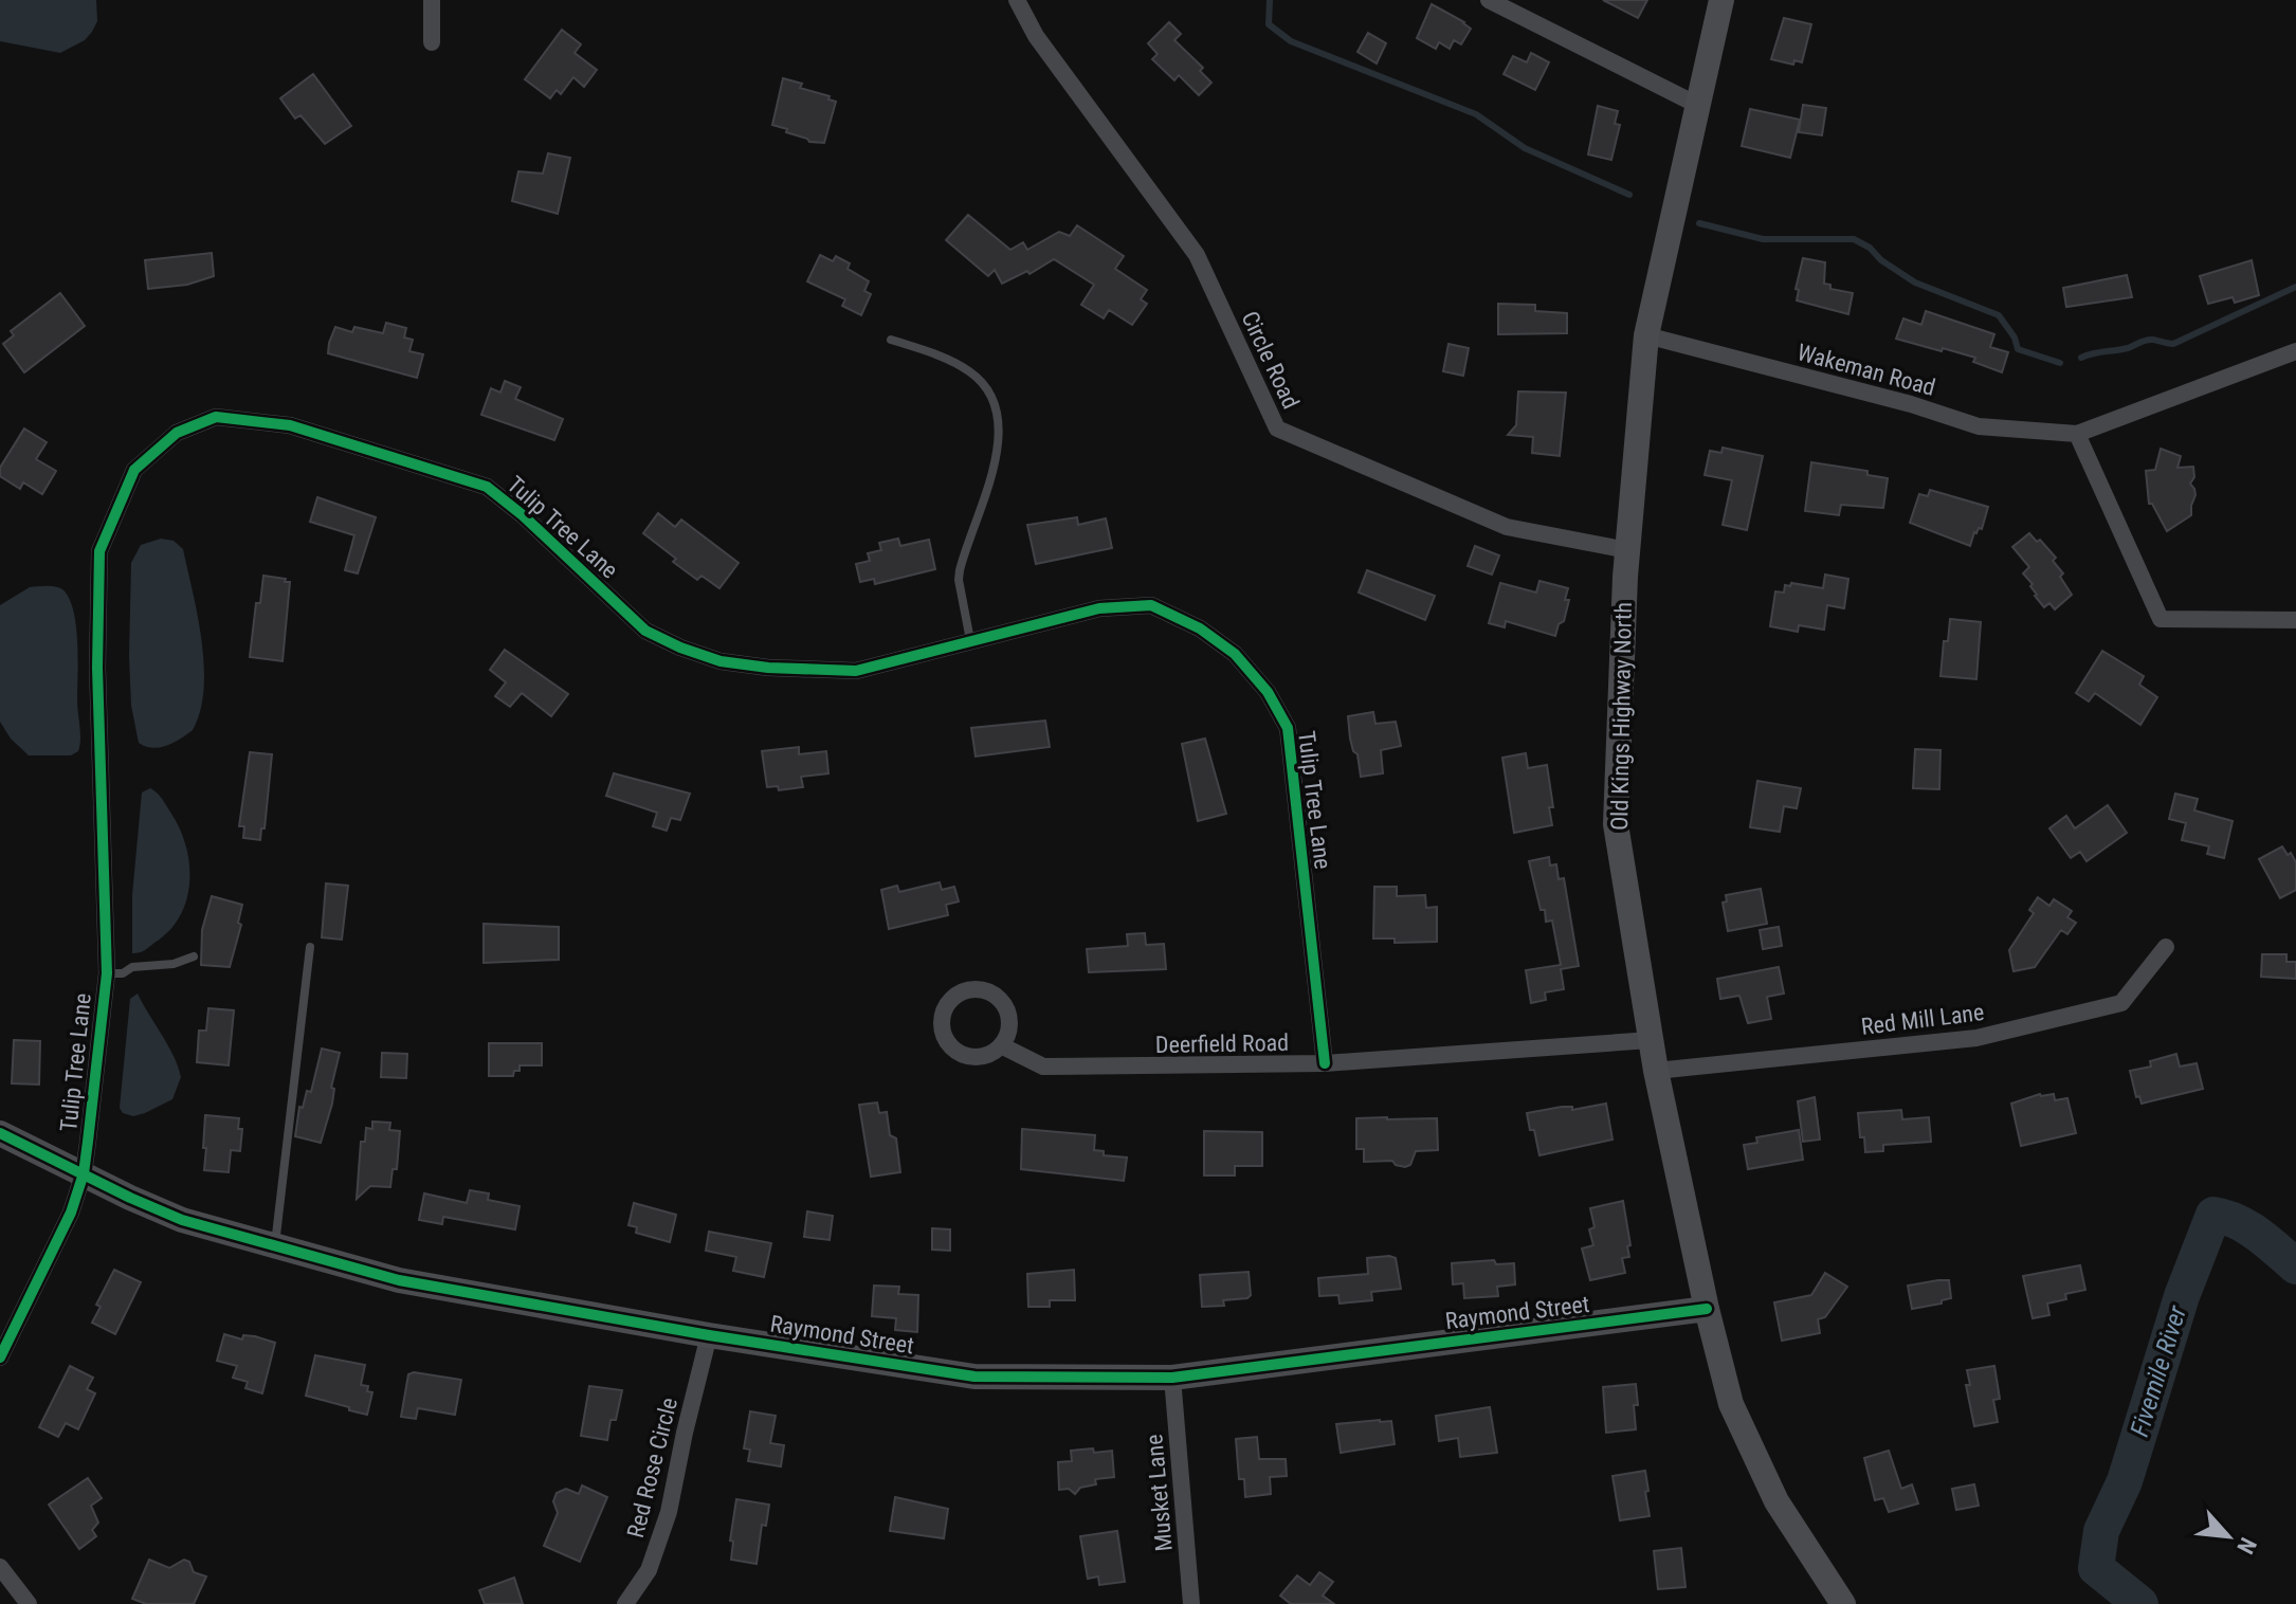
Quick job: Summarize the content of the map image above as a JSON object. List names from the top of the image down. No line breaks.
{"streets":{"street":["Circle Road","Wakeman Road","Tulip Tree Lane","Old Kings Highway North","Red Mill Lane","Deerfield Road","Raymond Street","Red Rose Circle","Musket Lane"]},"crossings":[["Circle Road","Old Kings Highway North"],["Wakeman Road","Old Kings Highway North"],["Tulip Tree Lane","Deerfield Road"],["Tulip Tree Lane","Raymond Street"],["Old Kings Highway North","Red Mill Lane"],["Old Kings Highway North","Deerfield Road"],["Old Kings Highway North","Raymond Street"],["Raymond Street","Red Rose Circle"],["Raymond Street","Musket Lane"]],"water":["Fivemile River"],"north":"bottom right"}
